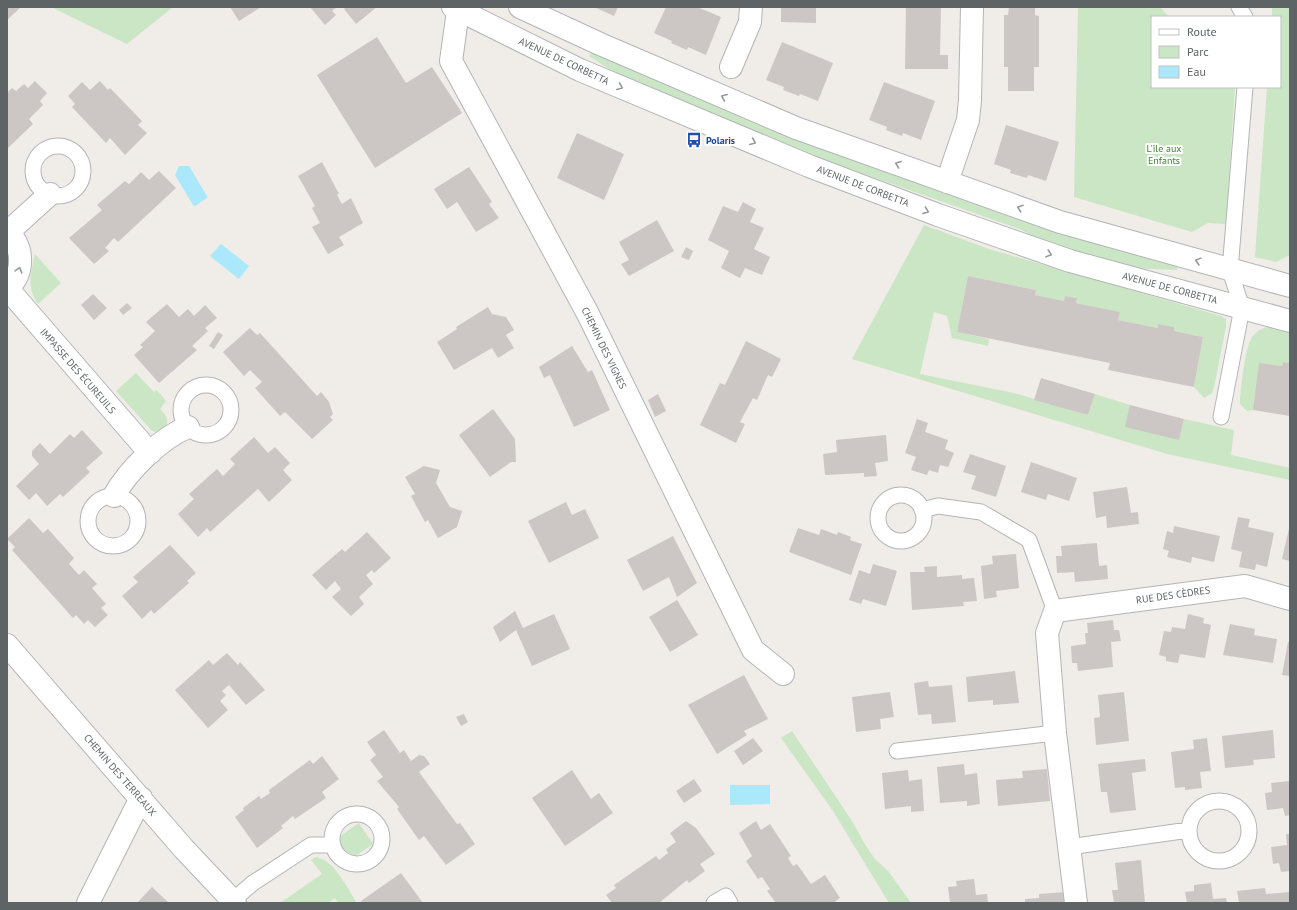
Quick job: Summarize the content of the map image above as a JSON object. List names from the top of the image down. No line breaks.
{"streets":{"street":["AVENUE DE CORBETTA","CHEMIN DES VIGNES","IMPASSE DES ÉCUREUILS","RUE DES CÈDRES","CHEMIN DES TERREAUX"]},"crossings":[["AVENUE DE CORBETTA","CHEMIN DES VIGNES"]],"parks":["L'île aux Enfants"],"places":{"bus stop":["Polaris"]},"legend":["Route","Parc","Eau"]}
